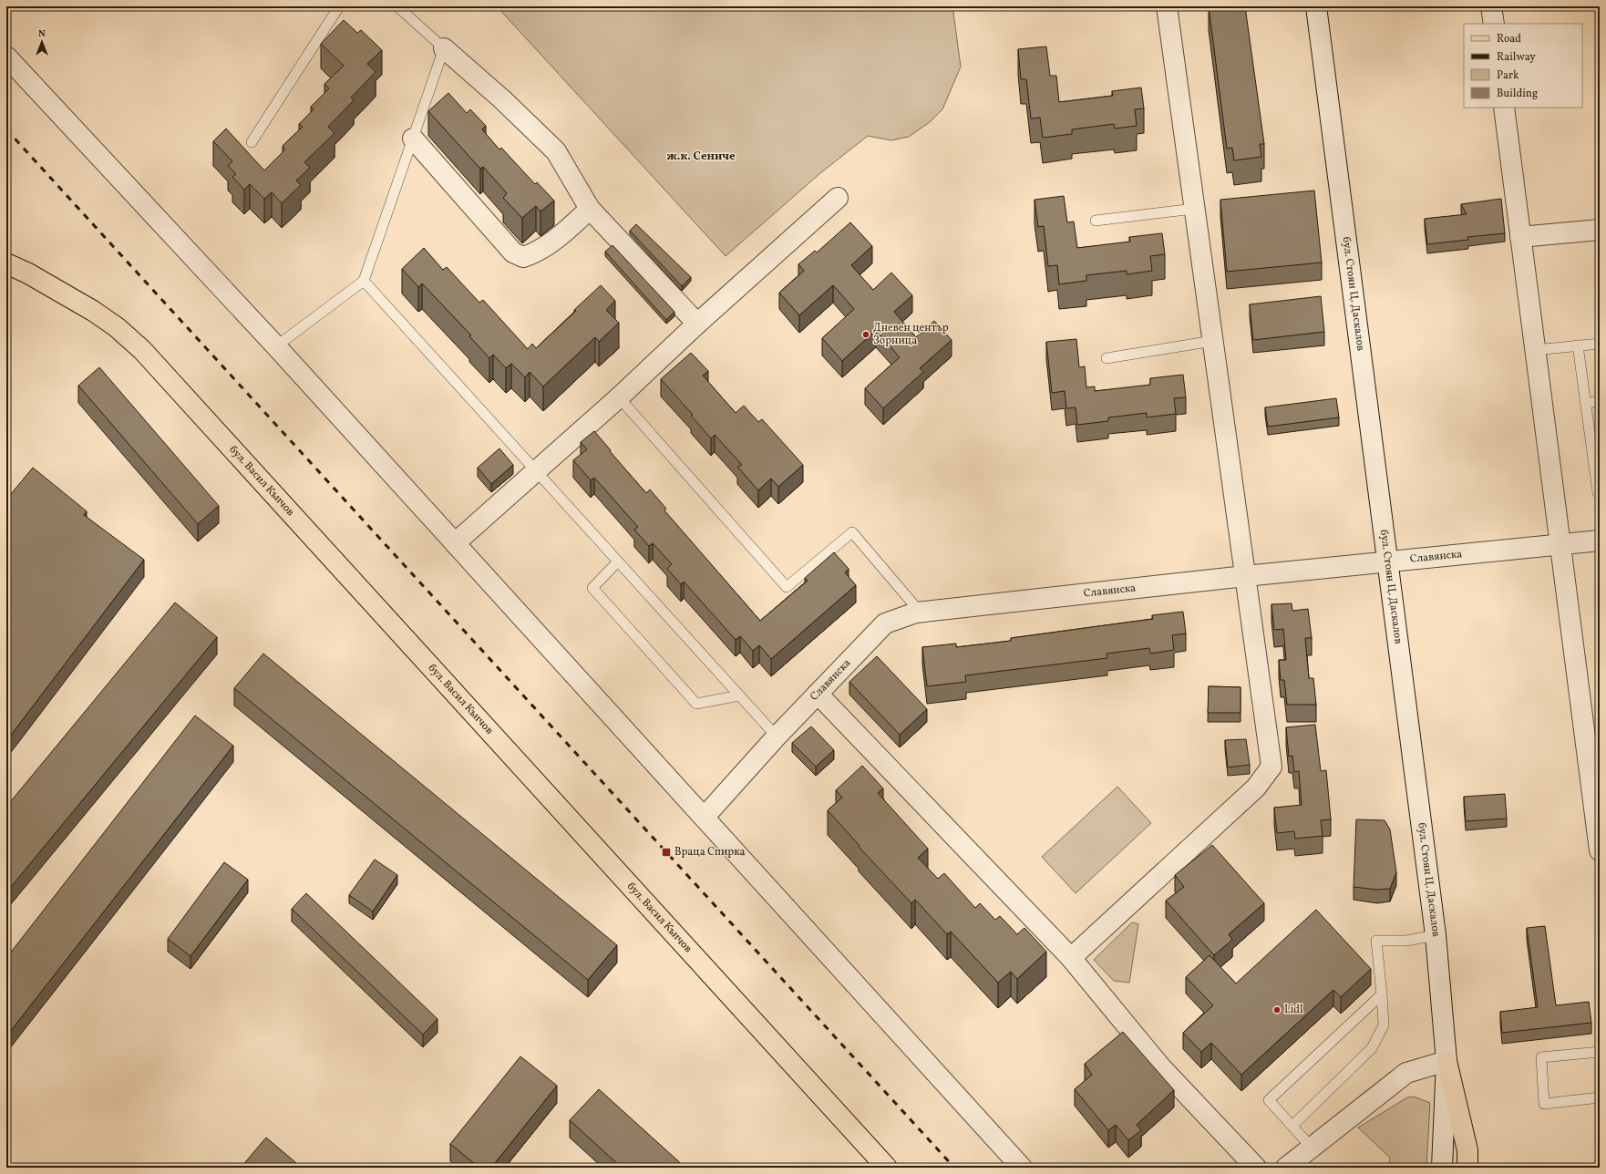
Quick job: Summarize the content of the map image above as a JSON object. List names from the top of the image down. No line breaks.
{"streets":{"main road":["бул. Васил Кънчов"],"street":["бул. Стоян Ц. Даскалов","Славянска"]},"crossings":[["бул. Стоян Ц. Даскалов","Славянска"]],"districts":["ж.к. Сениче"],"places":{"other":["Дневен център Зорница","Lidl"],"transit":["Враца Спирка"]},"legend":["Road","Railway","Park","Building"],"north":"top"}
